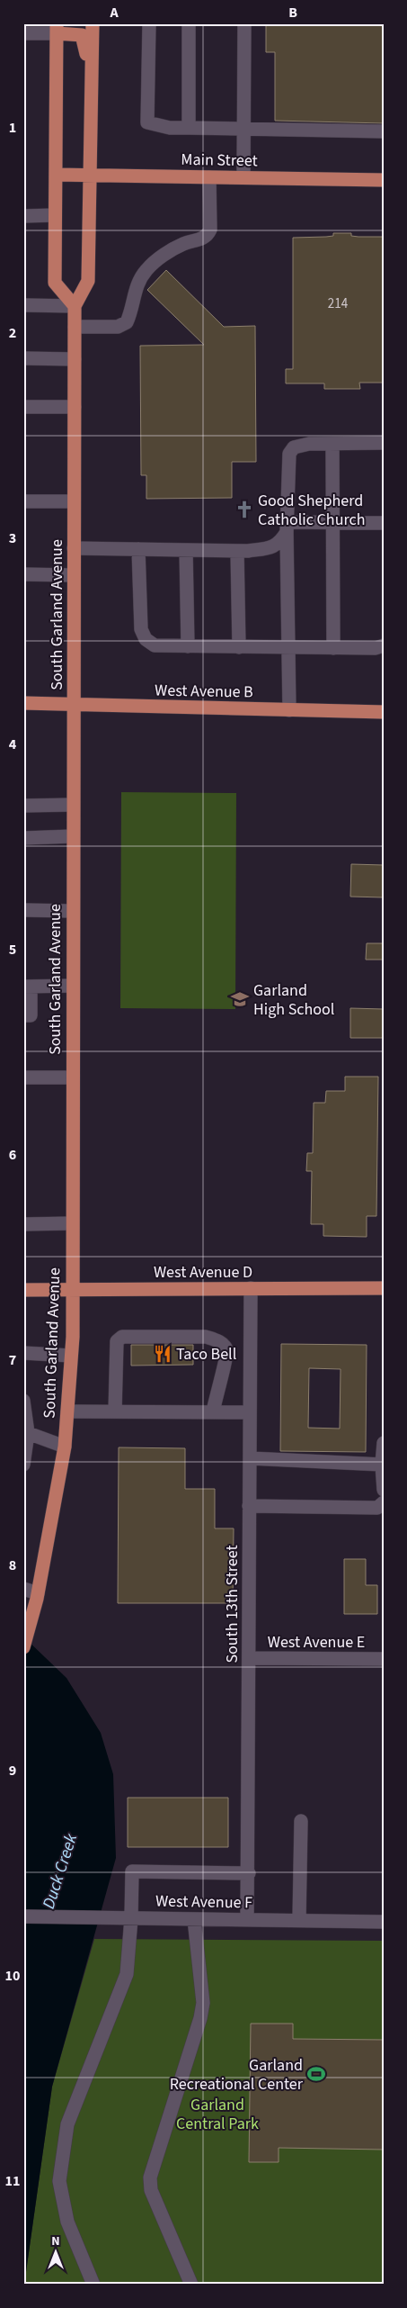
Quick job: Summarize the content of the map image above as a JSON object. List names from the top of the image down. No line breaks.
{"streets":{"main road":["Main Street","South Garland Avenue","West Avenue B","West Avenue D"],"street":["South 13th Street","West Avenue E","West Avenue F"]},"crossings":[["Main Street","South Garland Avenue"],["South Garland Avenue","West Avenue B"],["South Garland Avenue","West Avenue D"],["West Avenue D","South 13th Street"],["South 13th Street","West Avenue E"],["South 13th Street","West Avenue F"]],"water":["Duck Creek"],"parks":["Garland Central Park"],"places":{"church":["Good Shepherd Catholic Church"],"school or university":["Garland High School"],"restaurant":["Taco Bell"],"sports":["Garland Recreational Center"]},"house_numbers":["214"],"north":"top","grid":{"columns":["A","B"],"rows":["1","2","3","4","5","6","7","8","9","10","11"]}}
